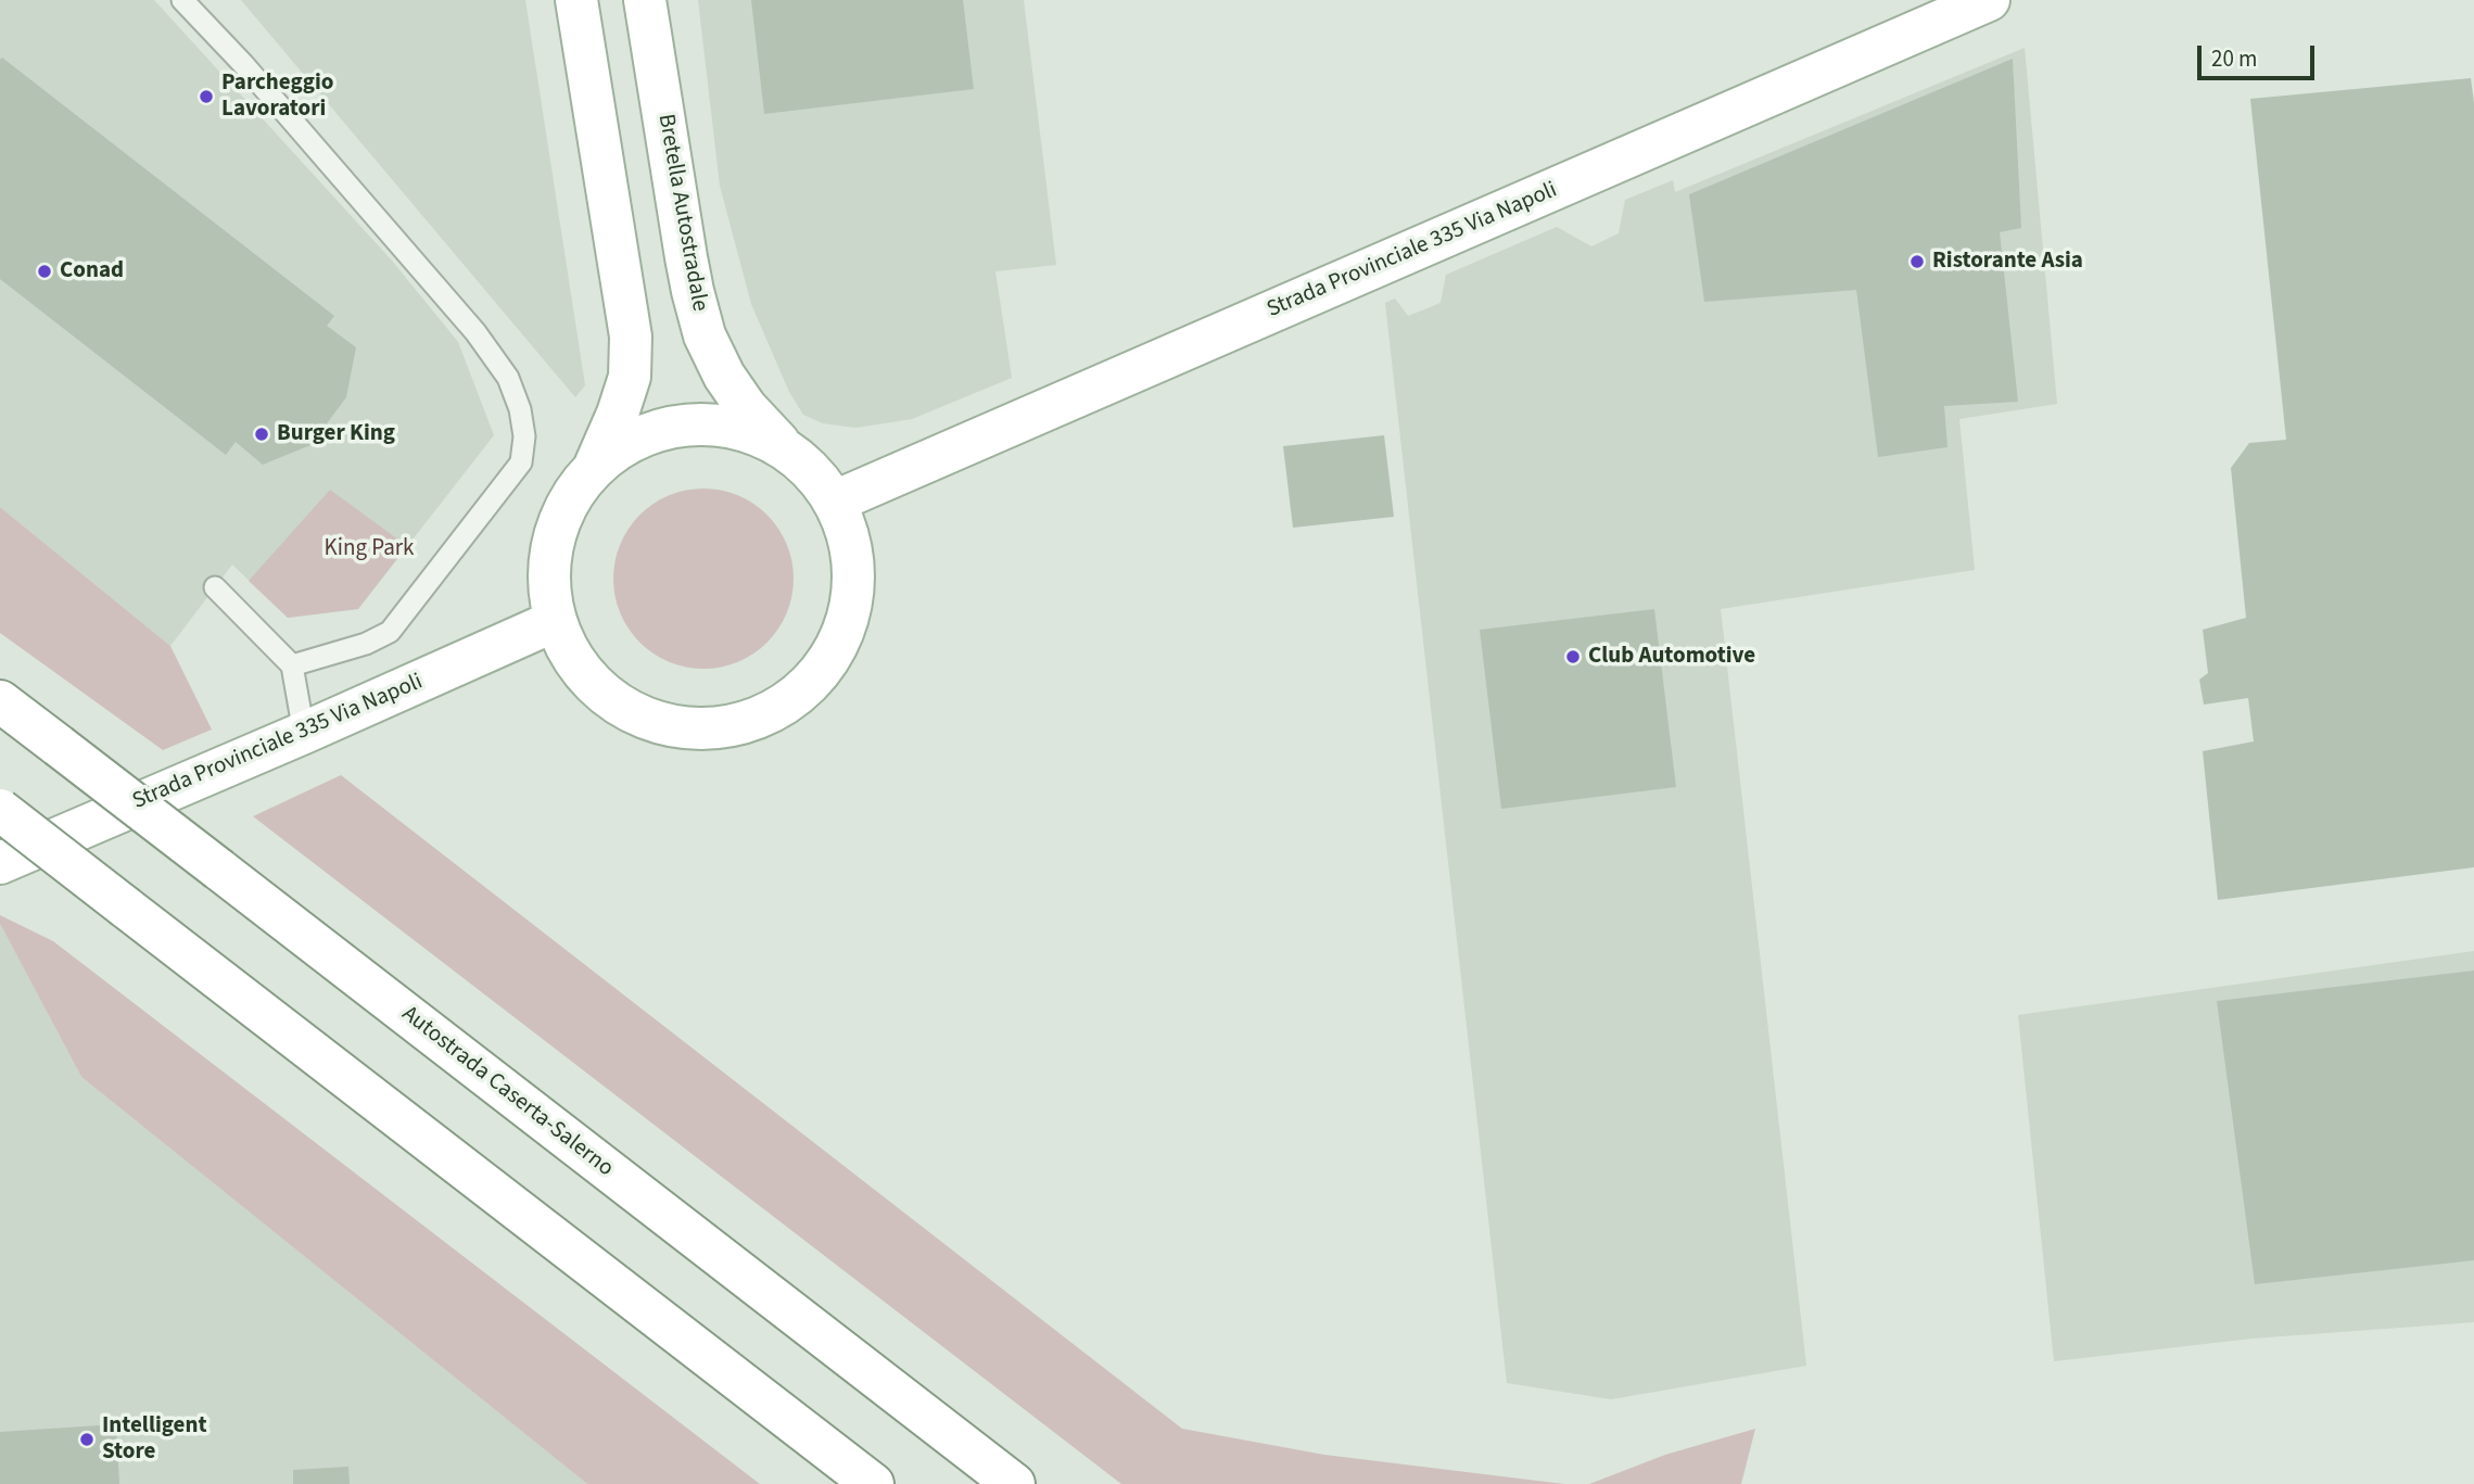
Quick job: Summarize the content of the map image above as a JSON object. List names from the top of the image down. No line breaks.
{"streets":{"main road":["Bretella Autostradale","Strada Provinciale 335 Via Napoli","Autostrada Caserta-Salerno"]},"parks":["King Park"],"places":["Parcheggio Lavoratori","Ristorante Asia","Conad","Burger King","Club Automotive","Intelligent Store"],"scale_bar":"20 m"}
